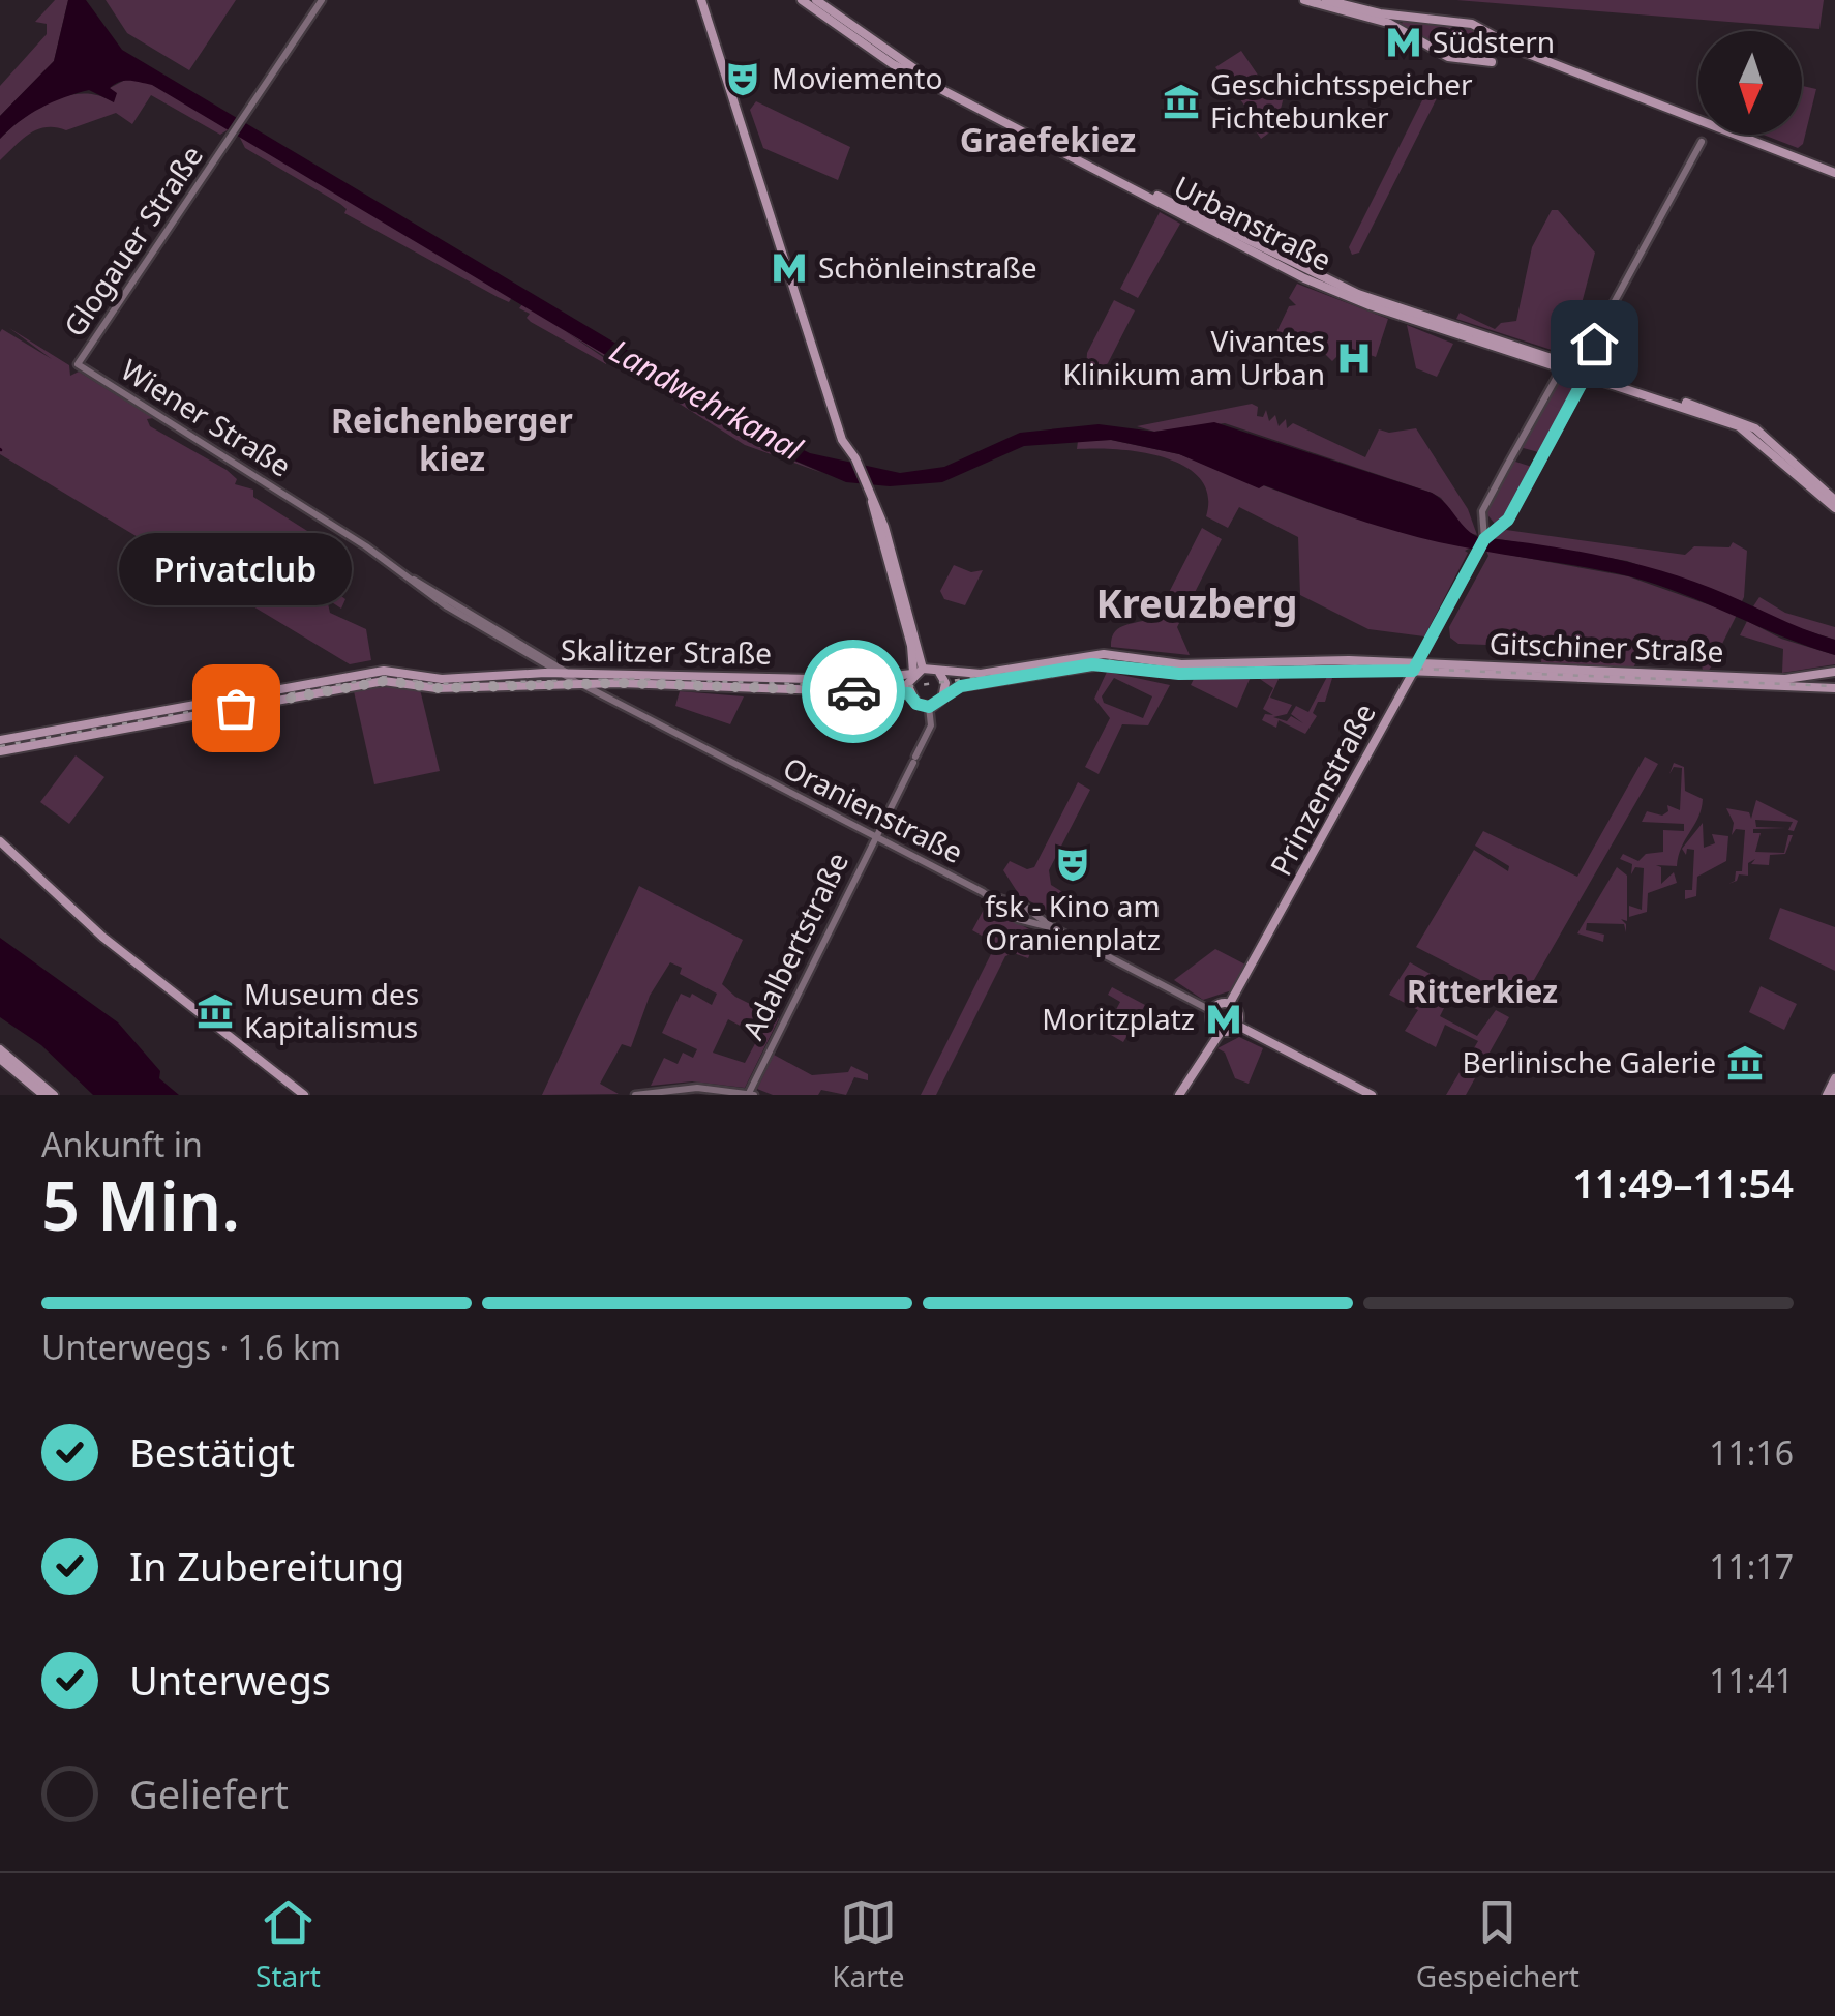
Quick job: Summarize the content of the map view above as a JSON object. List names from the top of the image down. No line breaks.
{"streets":{"main road":["Urbanstraße","Gitschiner Straße","Skalitzer Straße","Prinzenstraße"],"street":["Glogauer Straße","Wiener Straße","Oranienstraße","Adalbertstraße"]},"crossings":[["Glogauer Straße","Wiener Straße"],["Wiener Straße","Skalitzer Straße"],["Wiener Straße","Oranienstraße"],["Gitschiner Straße","Prinzenstraße"],["Skalitzer Straße","Oranienstraße"],["Skalitzer Straße","Adalbertstraße"],["Oranienstraße","Adalbertstraße"]],"districts":["Graefekiez","Reichenberger kiez","Kreuzberg","Ritterkiez"],"water":["Landwehrkanal"],"places":{"metro station":["Südstern","Schönleinstraße","Moritzplatz"],"theatre":["Moviemento","fsk - Kino am Oranienplatz"],"museum":["Geschichtsspeicher Fichtebunker","Museum des Kapitalismus","Berlinische Galerie"],"hospital":["Vivantes Klinikum am Urban"],"other":["Privatclub"]},"north":"bottom","page":{"bubble":"Privatclub","heading":["5 Min.","Ankunft in","11:49–11:54"],"bar":"Unterwegs · 1.6 km","list":[["Bestätigt","11:16"],["In Zubereitung","11:17"],["Unterwegs","11:41"],"Geliefert"],"tabs":["Start","Karte","Gespeichert"]}}
